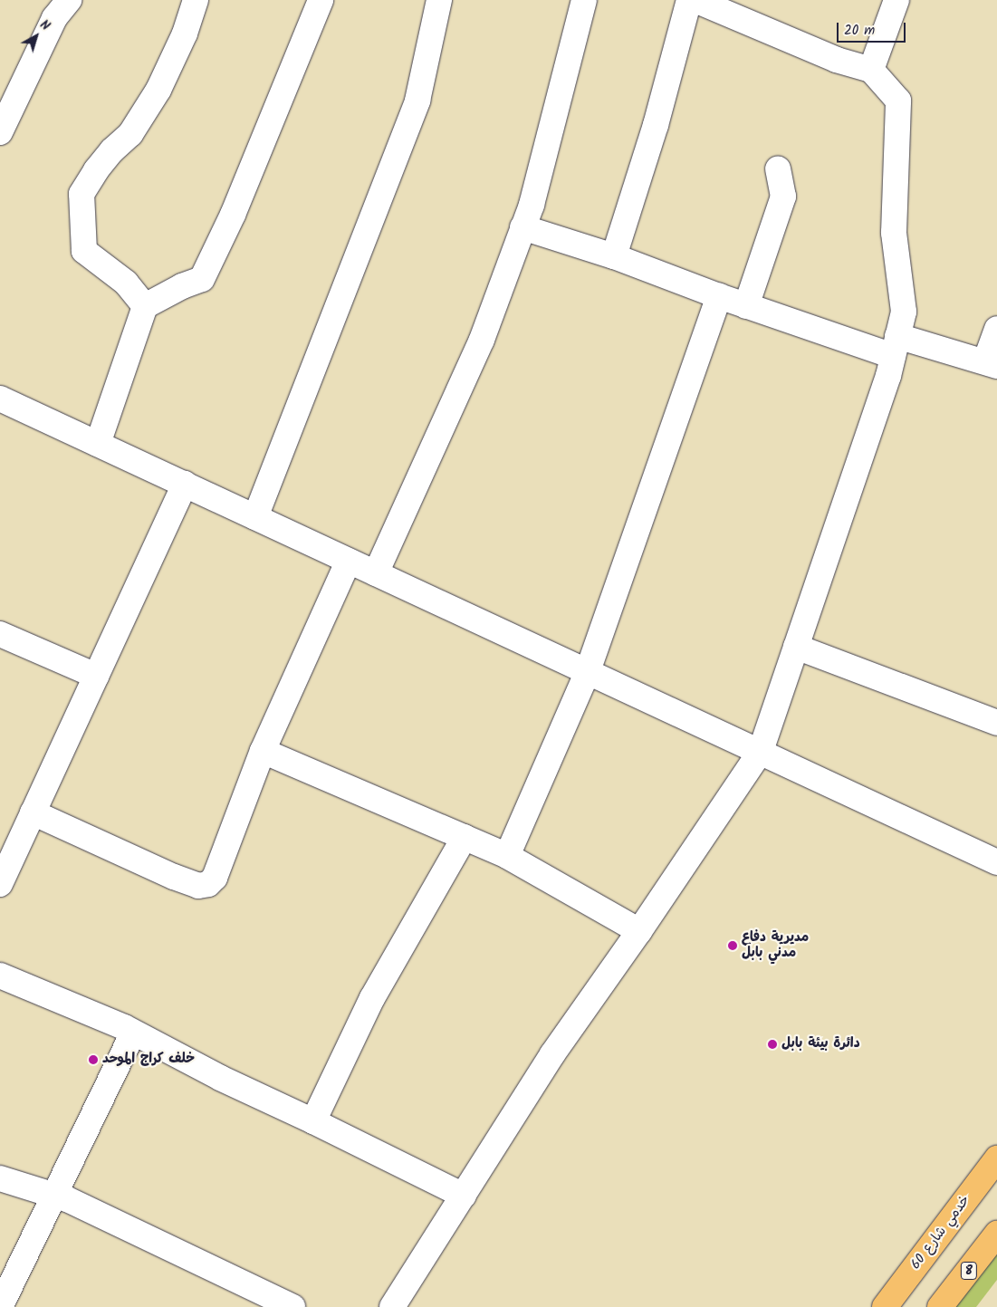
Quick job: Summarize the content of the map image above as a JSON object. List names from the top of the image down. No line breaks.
{"streets":{"main road":["خدمي شارع 60","8"]},"places":["مديرية دفاع مدني بابل","دائرة بيئة بابل","خلف كراج الموحد"],"scale_bar":"20 m","north":"top right"}
